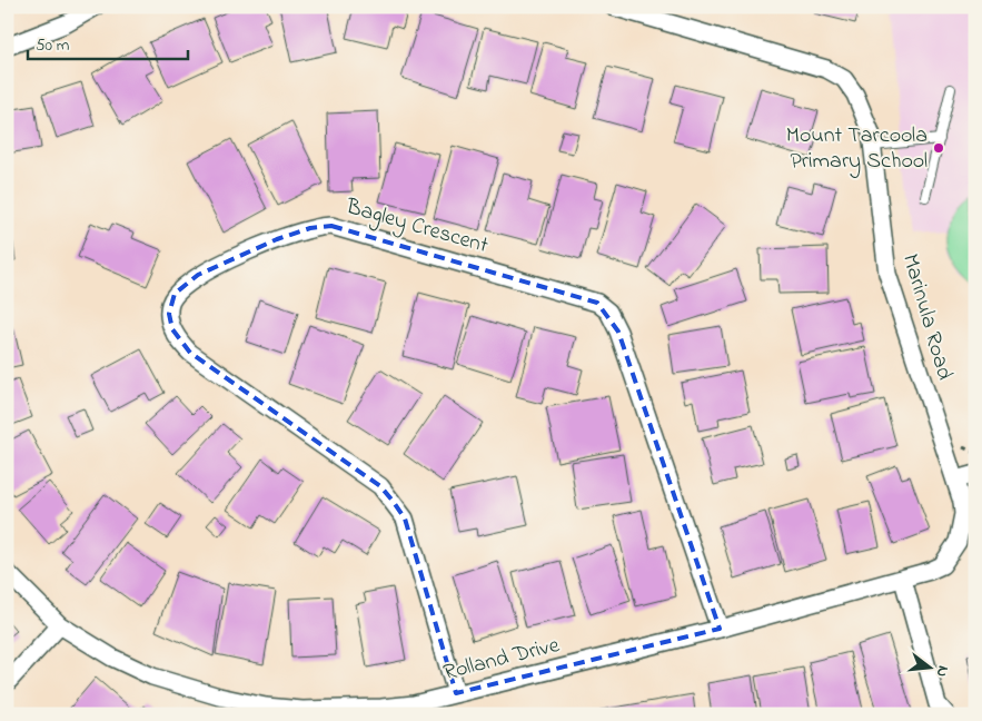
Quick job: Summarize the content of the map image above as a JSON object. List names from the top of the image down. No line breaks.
{"streets":{"street":["Bagley Crescent","Marinula Road","Rolland Drive"]},"crossings":[["Bagley Crescent","Rolland Drive"],["Marinula Road","Rolland Drive"]],"places":["Mount Tarcoola Primary School"],"scale_bar":"50 m","north":"right"}
